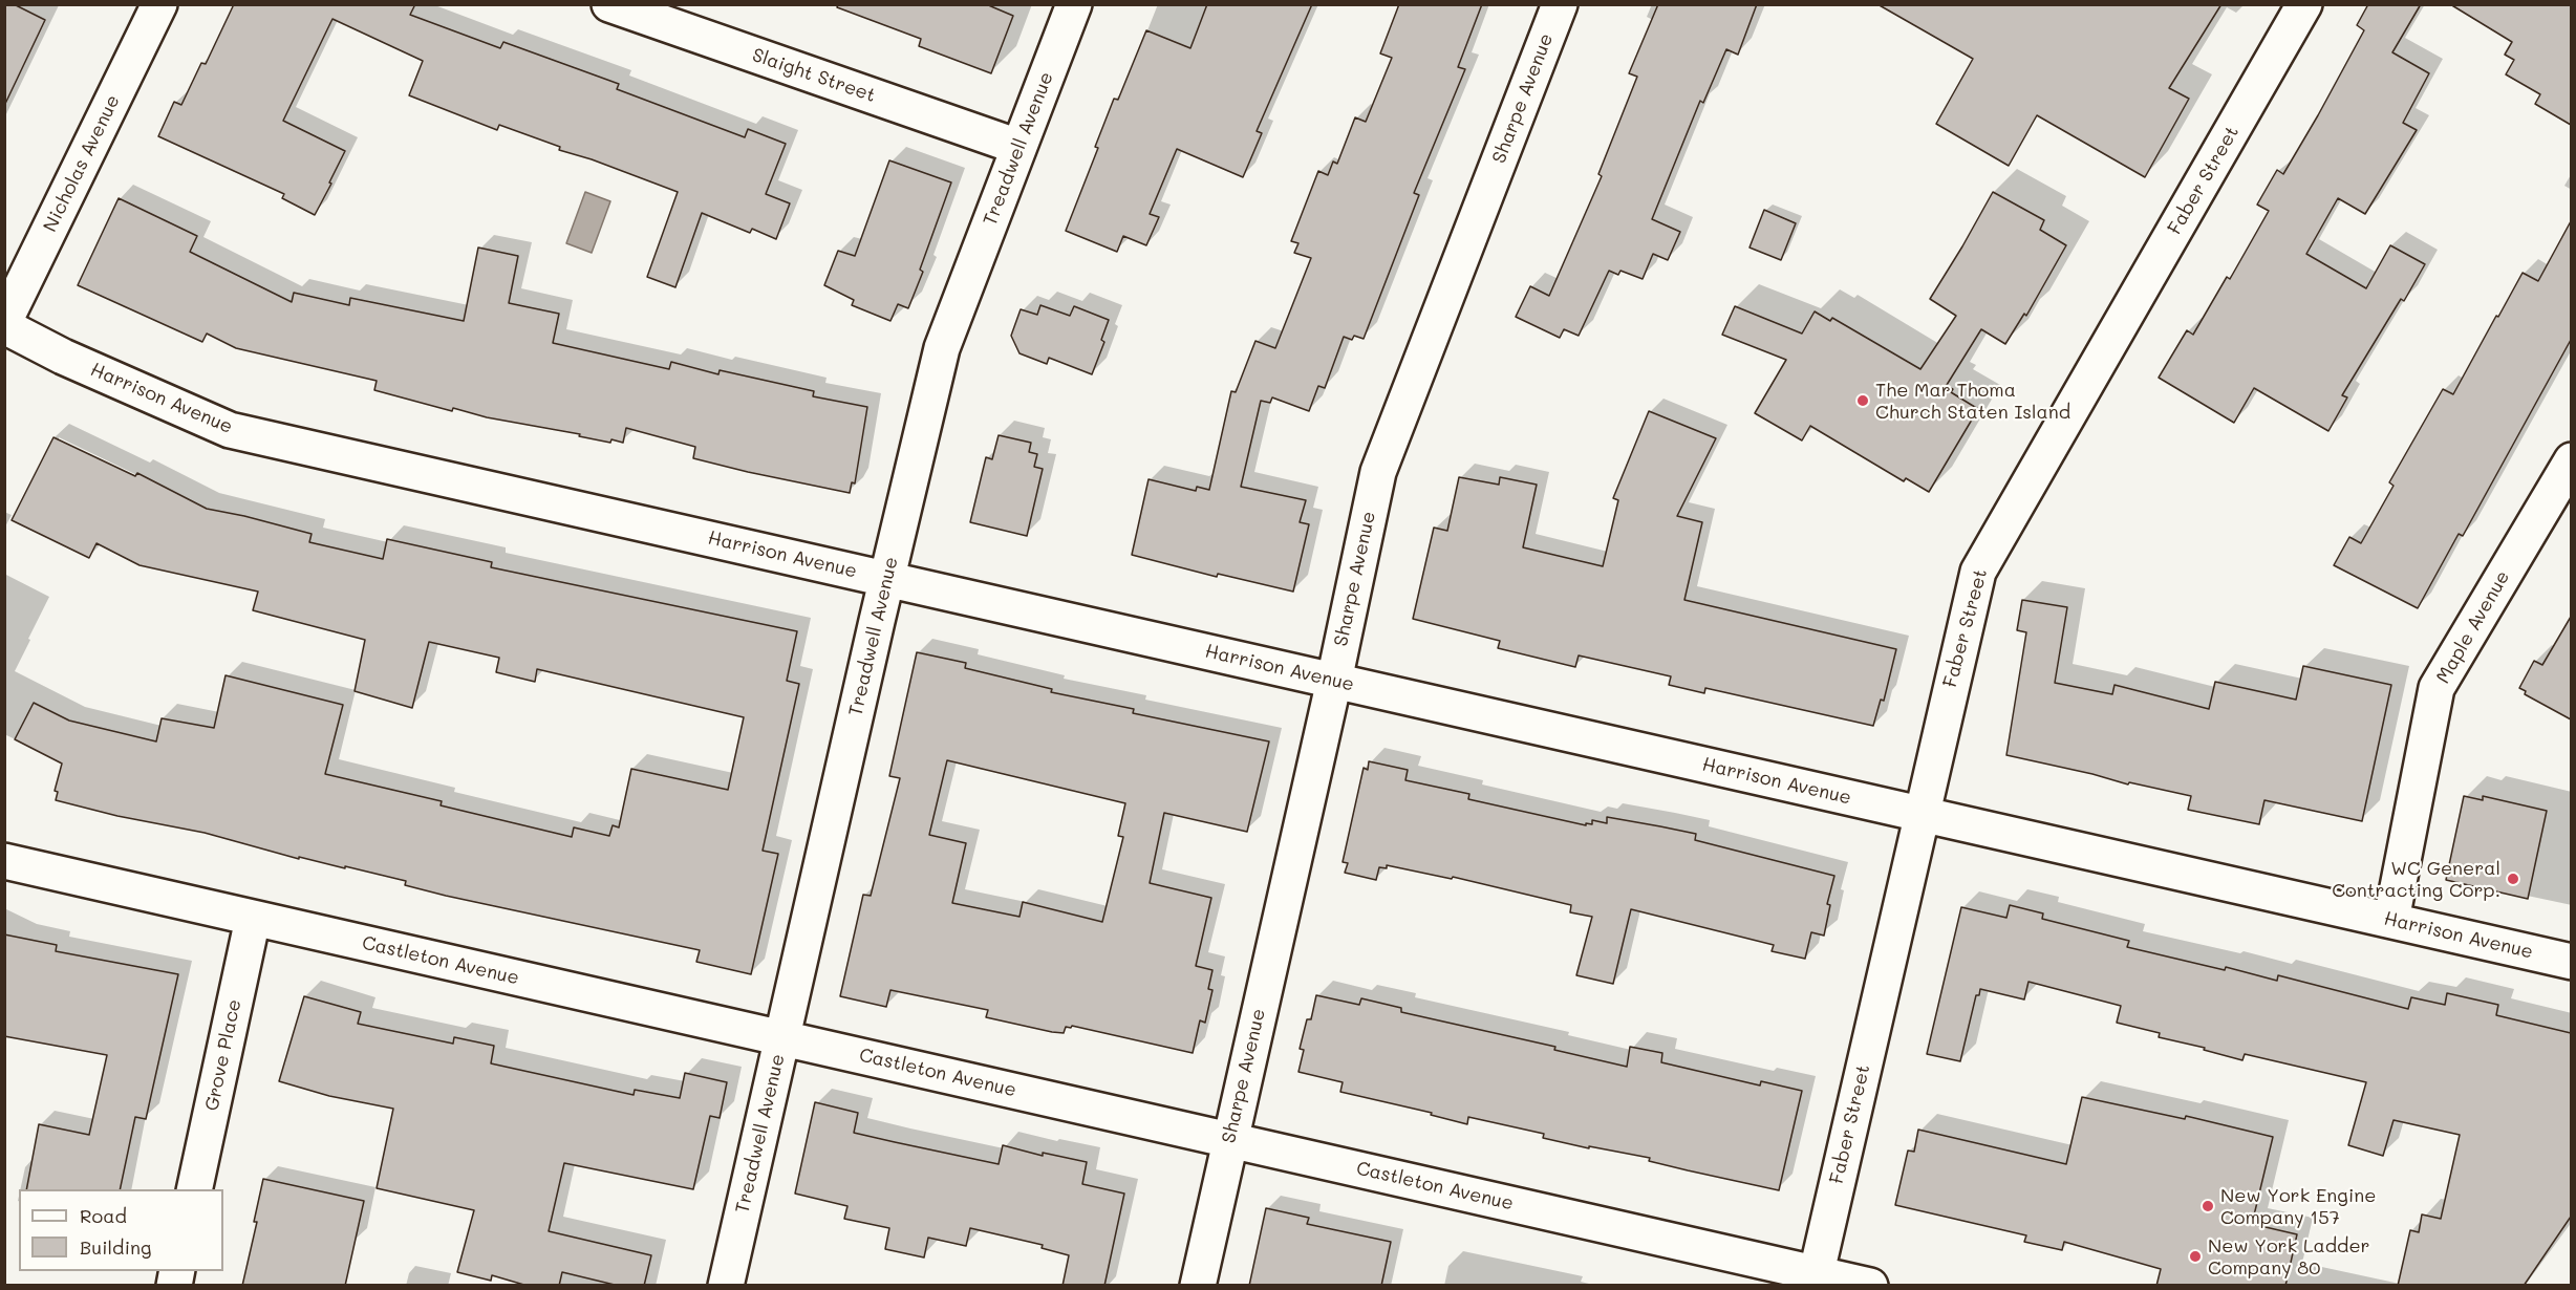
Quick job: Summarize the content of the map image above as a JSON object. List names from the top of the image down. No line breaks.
{"streets":{"street":["Slaight Street","Sharpe Avenue","Treadwell Avenue","Nicholas Avenue","Faber Street","Harrison Avenue","Maple Avenue","Castleton Avenue","Grove Place"]},"crossings":[["Slaight Street","Treadwell Avenue"],["Sharpe Avenue","Harrison Avenue"],["Sharpe Avenue","Castleton Avenue"],["Treadwell Avenue","Harrison Avenue"],["Treadwell Avenue","Castleton Avenue"],["Nicholas Avenue","Harrison Avenue"],["Faber Street","Harrison Avenue"],["Faber Street","Castleton Avenue"],["Harrison Avenue","Maple Avenue"],["Castleton Avenue","Grove Place"]],"places":["The Mar Thoma Church Staten Island","WC General Contracting Corp.","New York Engine Company 157","New York Ladder Company 80"],"legend":["Road","Building"]}
